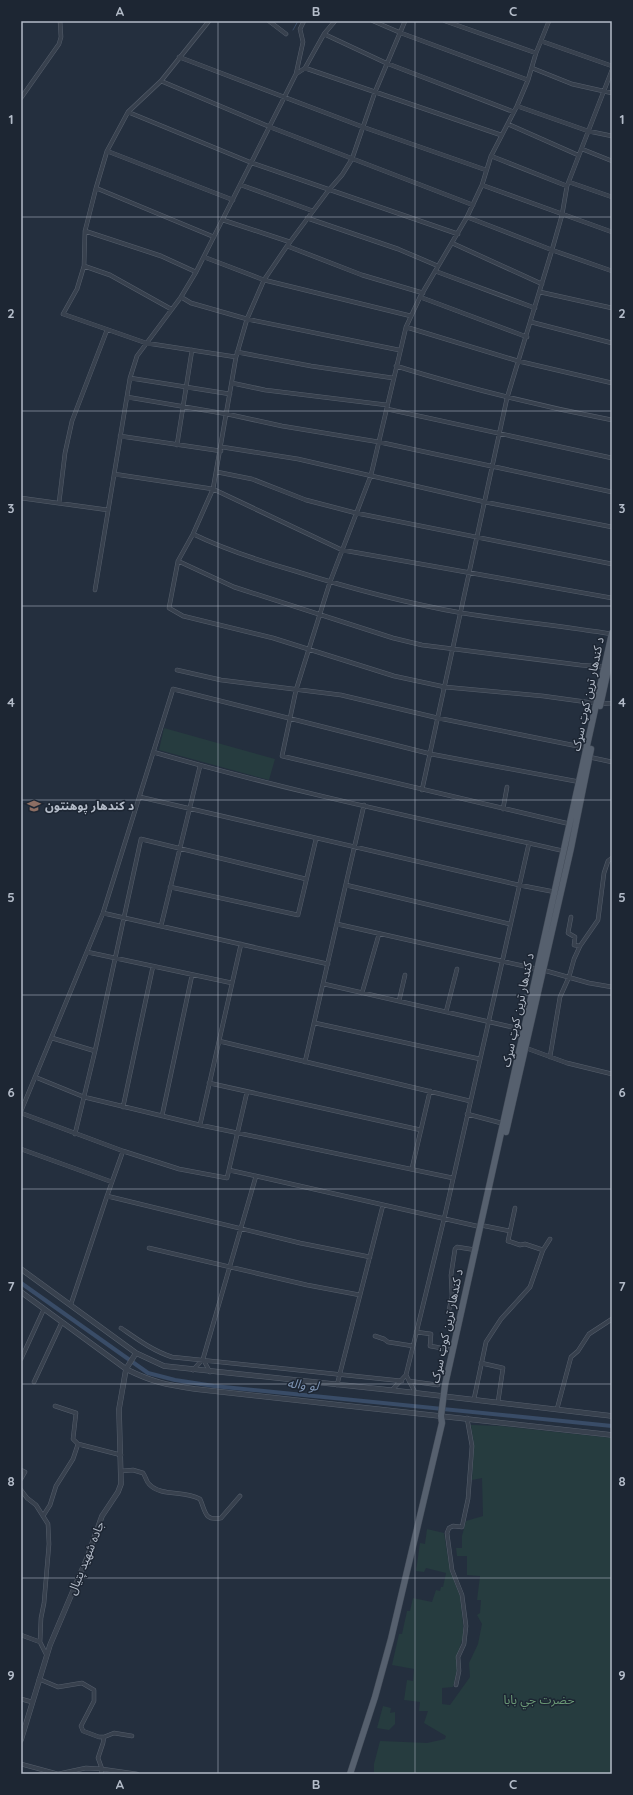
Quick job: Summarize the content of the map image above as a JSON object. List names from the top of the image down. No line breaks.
{"streets":{"main road":["د کندهار ترين کوټ سړک"],"street":["جاده شهید پتیال"]},"water":["لو واله"],"parks":["حضرت جي بابا"],"places":{"school or university":["د کندهار پوهنتون"]},"grid":{"columns":["A","B","C"],"rows":["1","2","3","4","5","6","7","8","9"]}}
